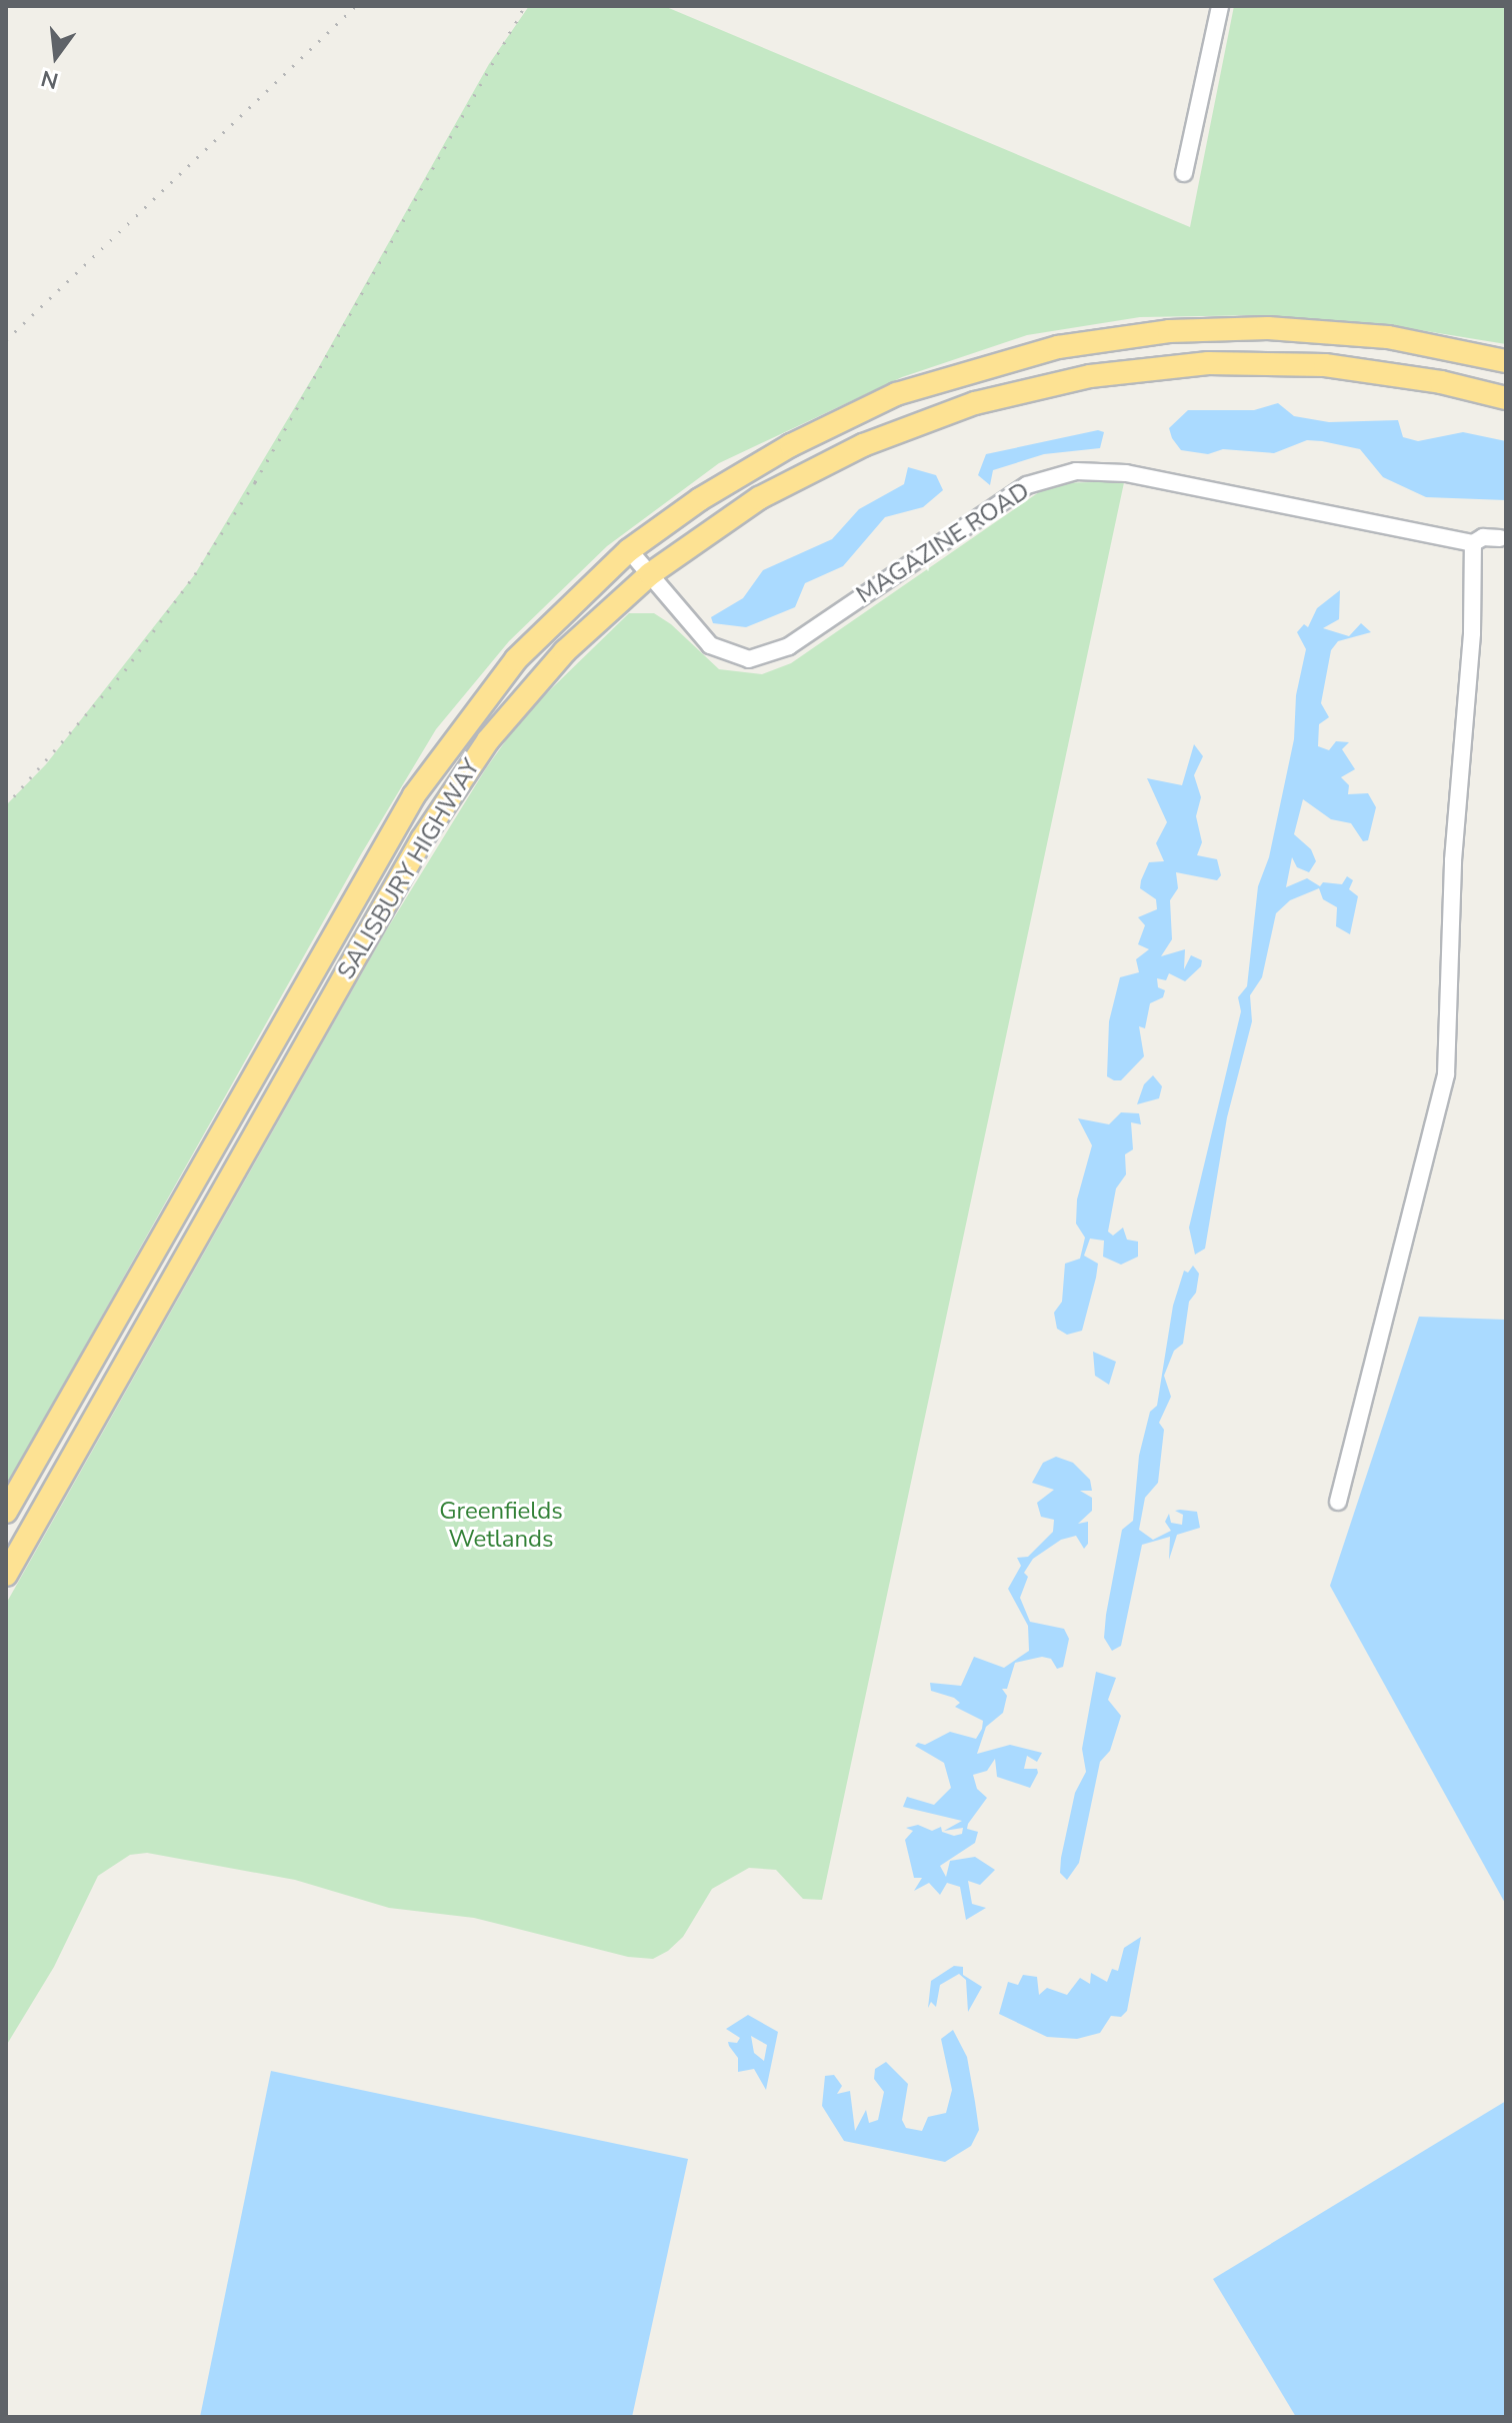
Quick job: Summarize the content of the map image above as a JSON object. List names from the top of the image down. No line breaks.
{"streets":{"highway":["SALISBURY HIGHWAY"],"street":["MAGAZINE ROAD"]},"crossings":[["MAGAZINE ROAD","SALISBURY HIGHWAY"]],"parks":["Greenfields Wetlands"],"north":"bottom"}
